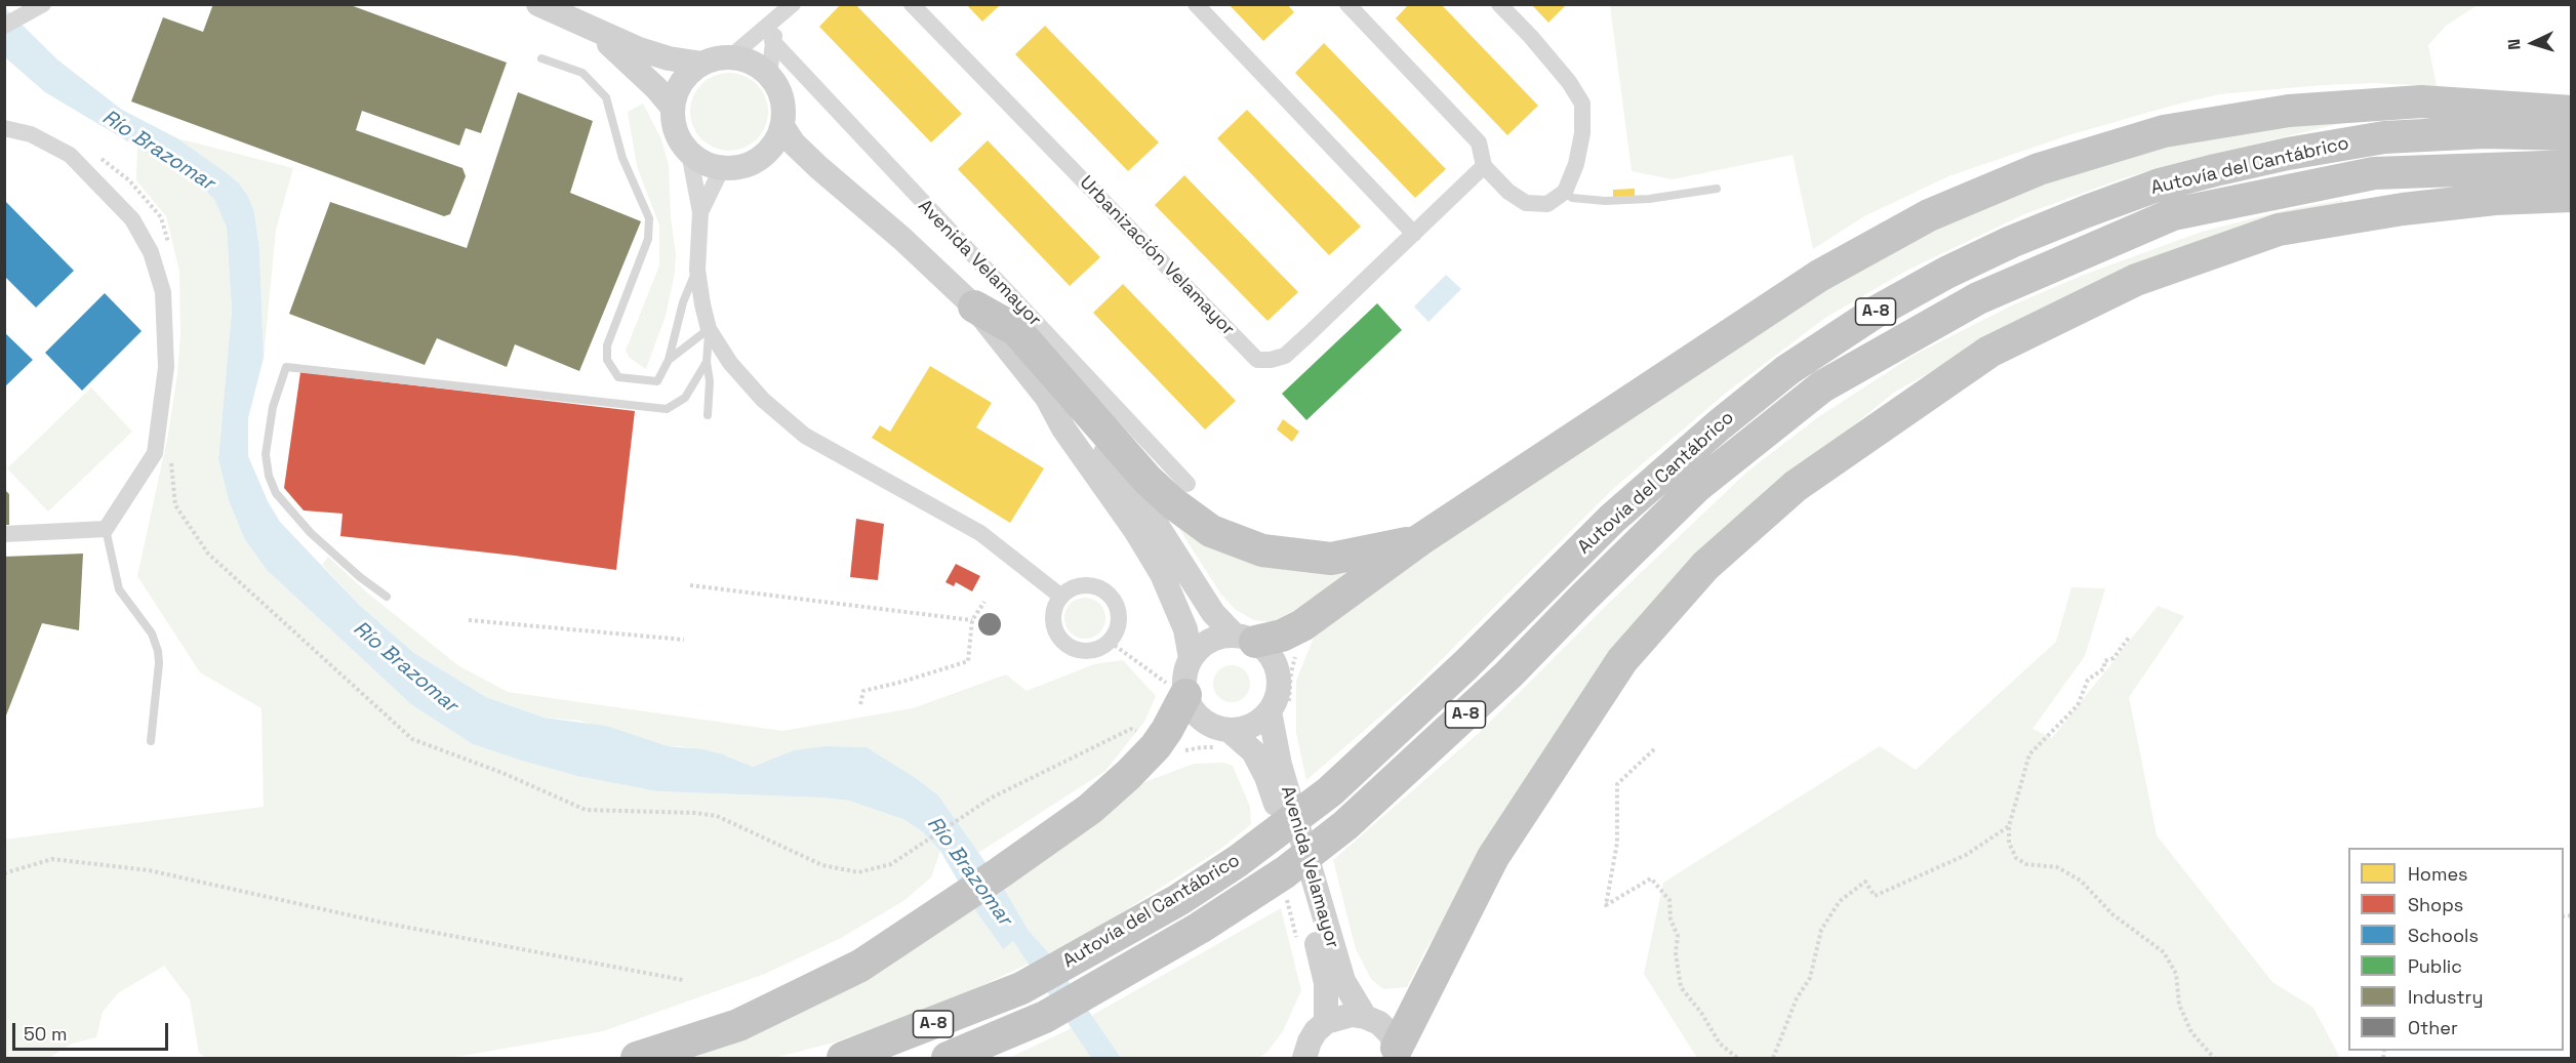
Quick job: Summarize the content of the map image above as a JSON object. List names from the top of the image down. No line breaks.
{"streets":{"highway":["Autovía del Cantábrico","A-8"],"street":["Urbanización Velamayor","Avenida Velamayor"]},"water":["Río Brazomar"],"legend":["Homes","Shops","Schools","Public","Industry","Other"],"scale_bar":"50 m","north":"left"}
